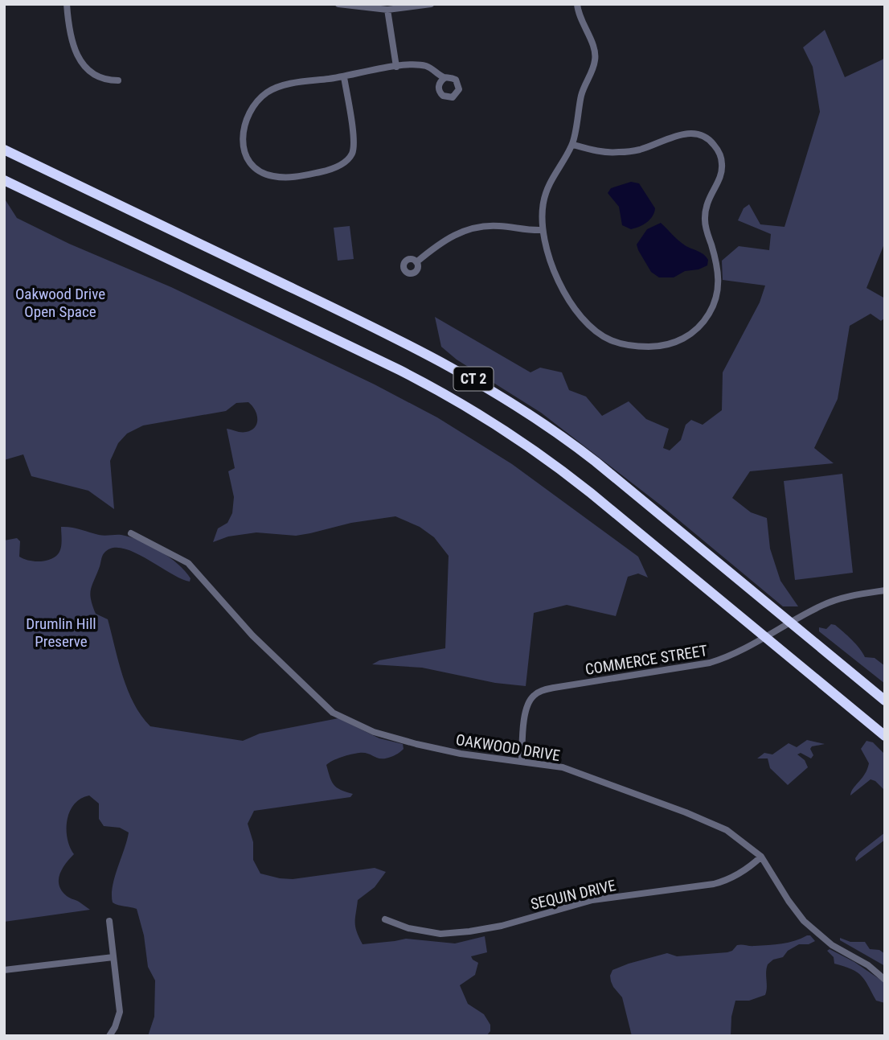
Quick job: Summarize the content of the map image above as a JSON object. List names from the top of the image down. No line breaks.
{"streets":{"highway":["CT 2"],"street":["COMMERCE STREET","OAKWOOD DRIVE","SEQUIN DRIVE"]},"crossings":[["COMMERCE STREET","OAKWOOD DRIVE"],["OAKWOOD DRIVE","SEQUIN DRIVE"]],"parks":["Oakwood Drive Open Space","Drumlin Hill Preserve"]}
